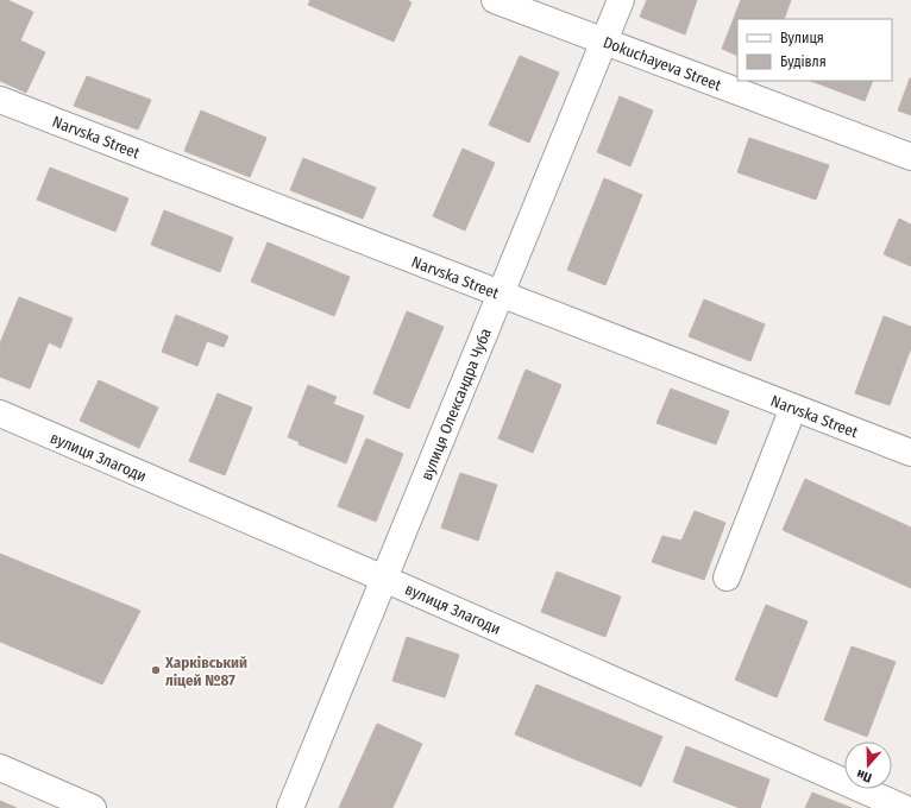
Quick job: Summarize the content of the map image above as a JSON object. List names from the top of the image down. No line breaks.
{"streets":{"street":["Dokuchayeva Street","Narvska Street","вулиця Олександра Чуба","вулиця Злагоди"]},"crossings":[["Dokuchayeva Street","вулиця Олександра Чуба"],["Narvska Street","вулиця Олександра Чуба"],["вулиця Олександра Чуба","вулиця Злагоди"]],"places":["Харківський ліцей №87"],"legend":["Вулиця","Будівля"],"north":"bottom"}
